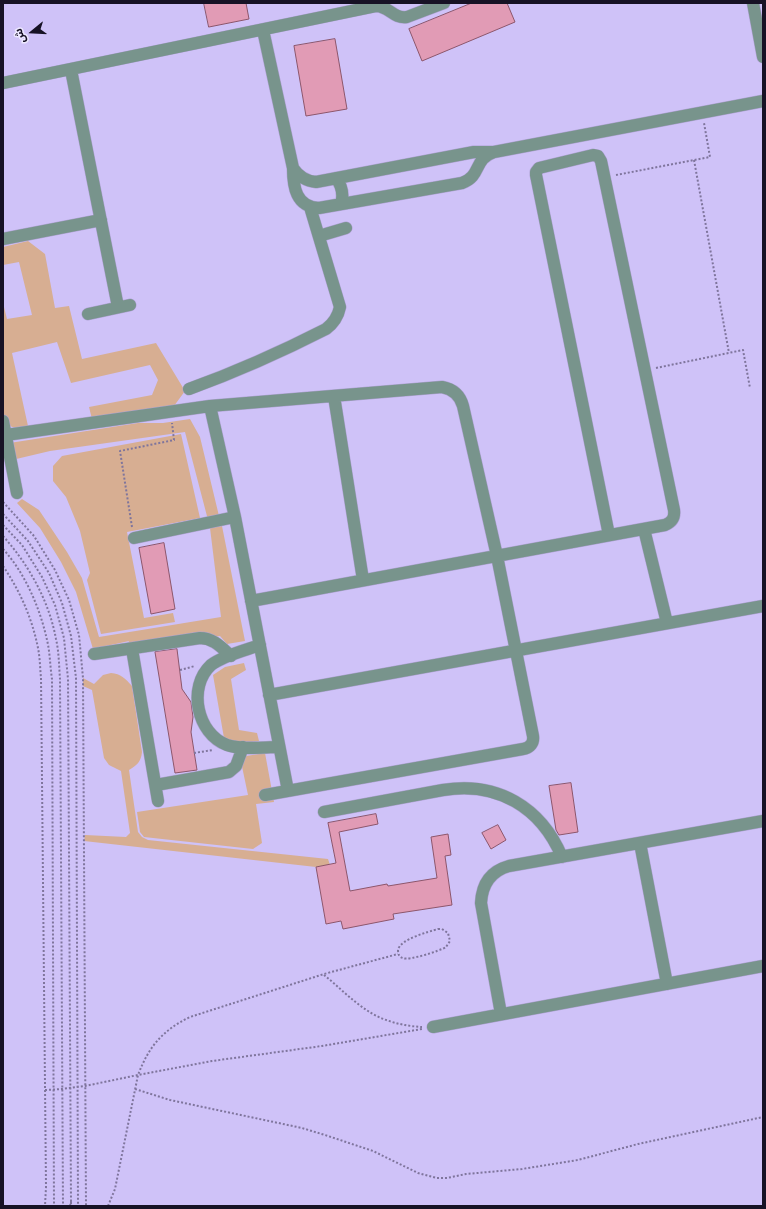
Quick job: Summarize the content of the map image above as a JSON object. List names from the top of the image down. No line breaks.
{"north":"left"}
